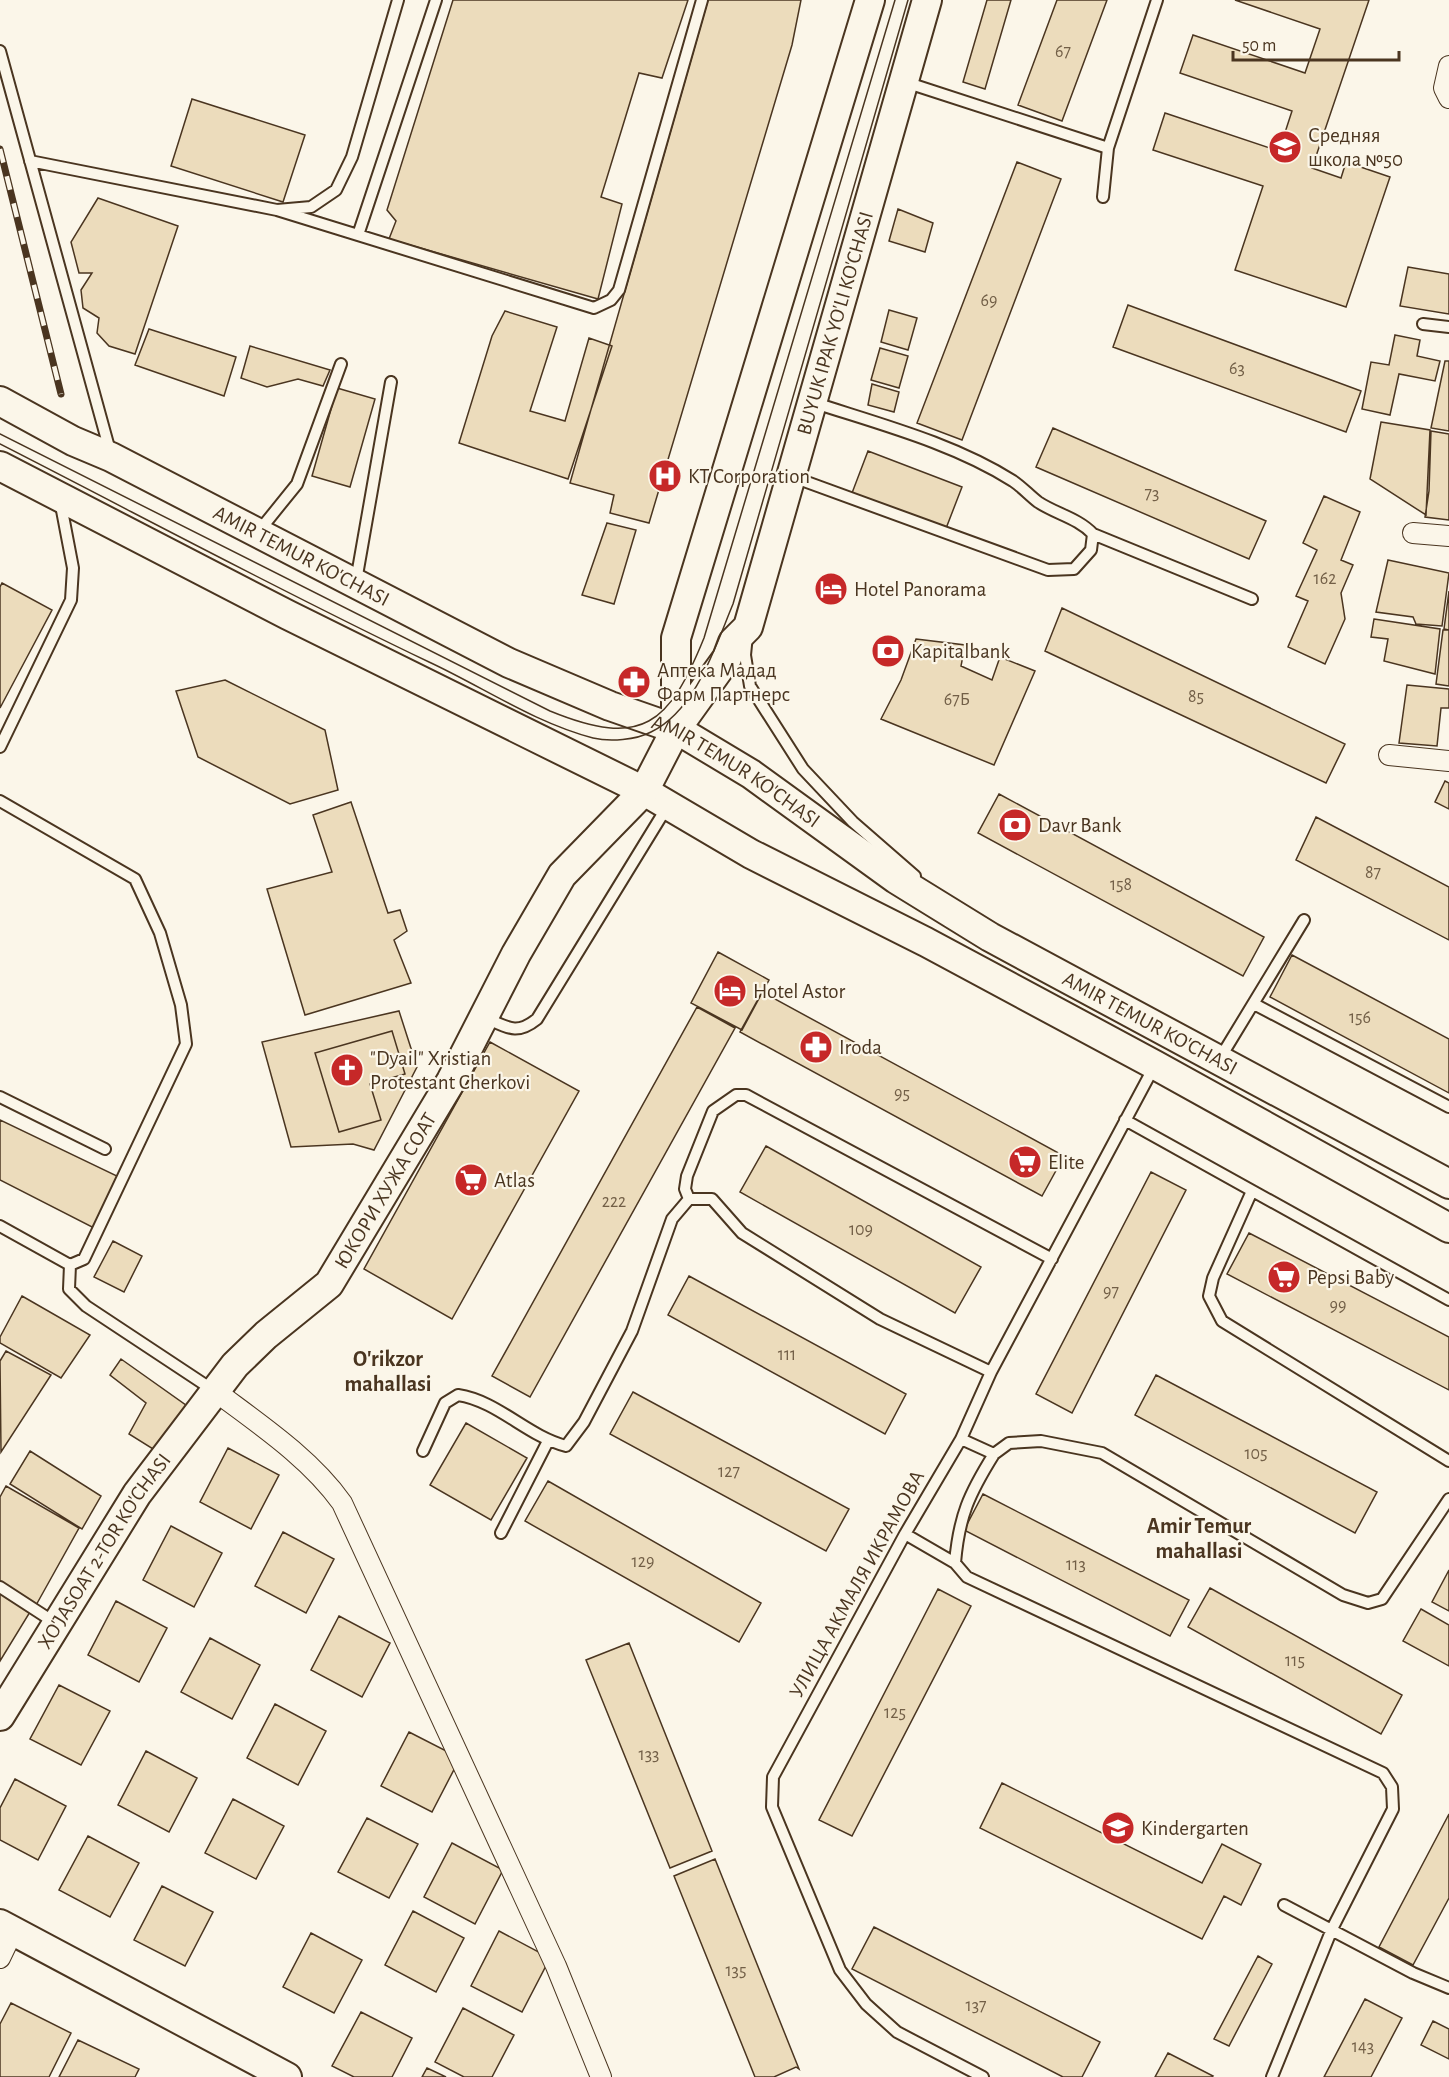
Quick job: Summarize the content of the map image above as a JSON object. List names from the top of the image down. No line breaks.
{"streets":{"main road":["BUYUK IPAK YO'LI KO'CHASI","AMIR TEMUR KO'CHASI","ЮКОРИ ХУЖА СОАТ","XO'JASOAT 2-TOR KO'CHASI"],"lane":["УЛИЦА АКМАЛЯ ИКРАМОВА"]},"crossings":[["BUYUK IPAK YO'LI KO'CHASI","AMIR TEMUR KO'CHASI"],["BUYUK IPAK YO'LI KO'CHASI","ЮКОРИ ХУЖА СОАТ"],["AMIR TEMUR KO'CHASI","ЮКОРИ ХУЖА СОАТ"],["AMIR TEMUR KO'CHASI","УЛИЦА АКМАЛЯ ИКРАМОВА"],["ЮКОРИ ХУЖА СОАТ","XO'JASOAT 2-TOR KO'CHASI"]],"districts":["O'rikzor mahallasi","Amir Temur mahallasi"],"places":{"school or university":["Средняя школа №50","Kindergarten"],"hospital":["KT Corporation"],"hotel":["Hotel Panorama","Hotel Astor"],"bank":["Kapitalbank","Davr Bank"],"pharmacy":["Аптека Мадад Фарм Партнерс","Iroda"],"church":["\"Dyail\" Xristian Protestant Cherkovi"],"supermarket":["Elite","Atlas","Pepsi Baby"]},"house_numbers":["67","69","63","73","162","85","67Б","87","158","156","95","222","109","97","99","111","105","127","129","113","115","125","133","135","137","143"],"scale_bar":"50 m"}
